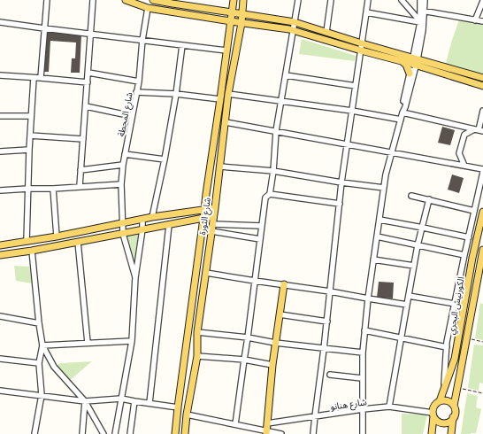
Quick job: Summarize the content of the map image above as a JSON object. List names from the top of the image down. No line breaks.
{"streets":{"main road":["شارع الثورة","الكورنيش البحري"],"street":["شارع المحطة","شارع هنانو"]},"crossings":[["الكورنيش البحري","شارع هنانو"]]}
